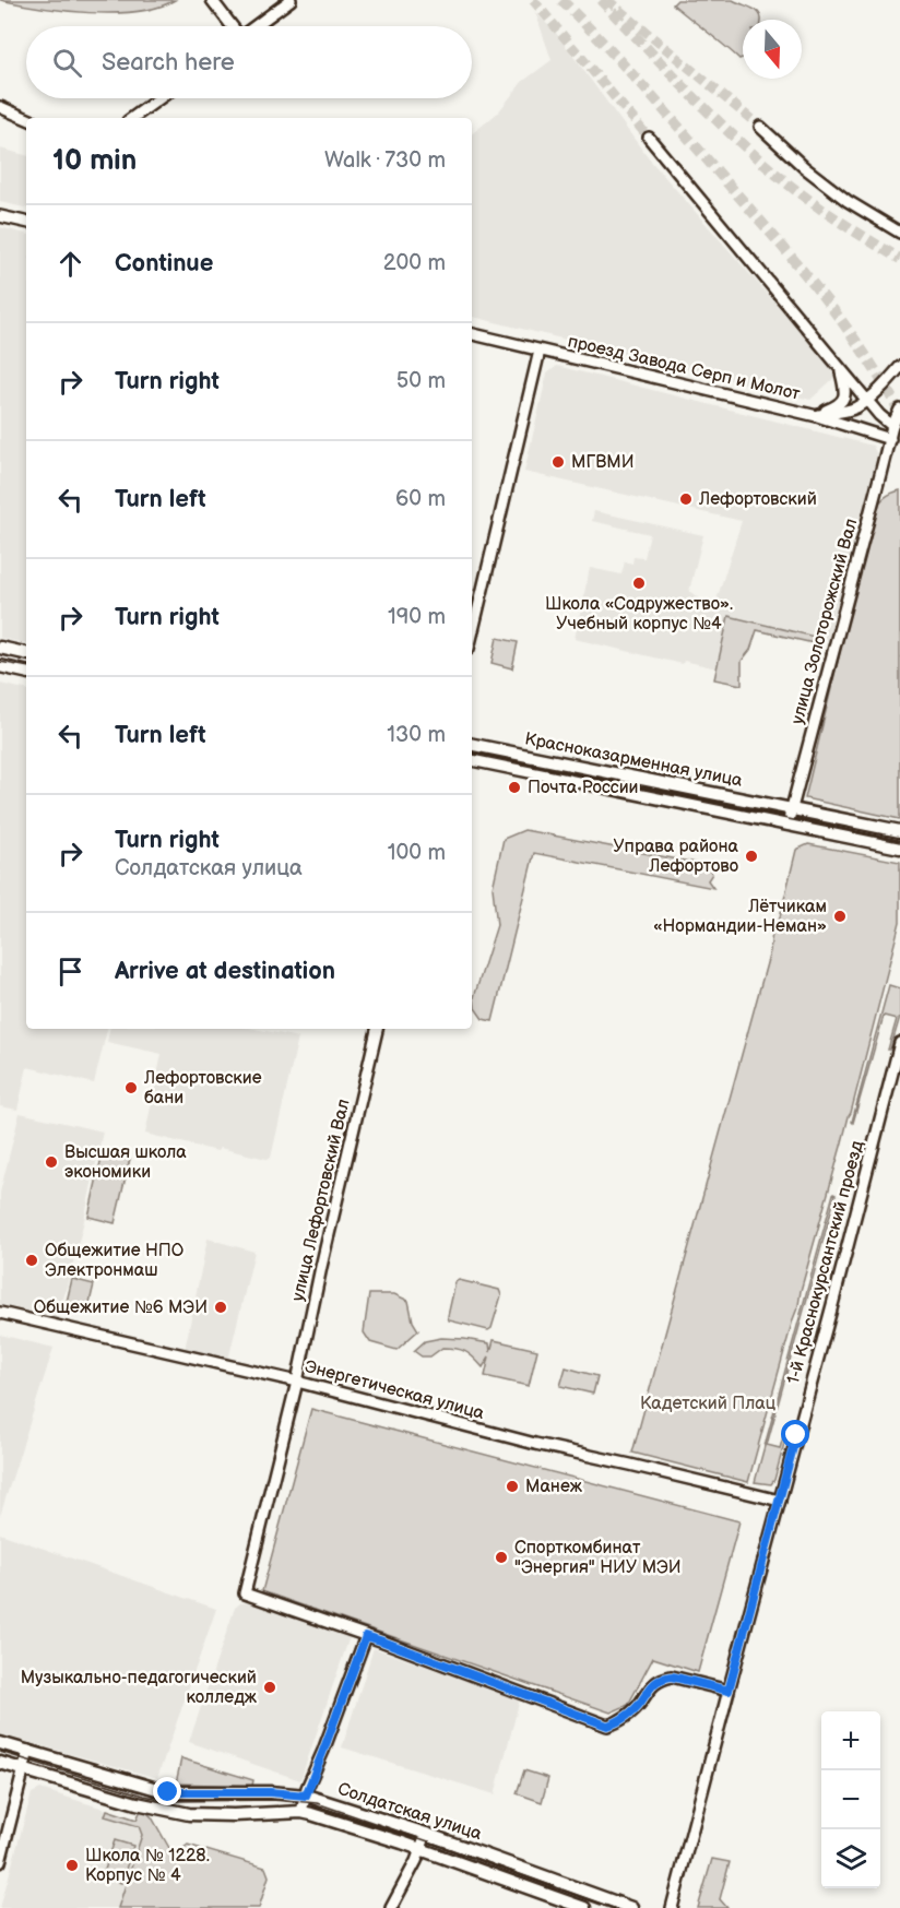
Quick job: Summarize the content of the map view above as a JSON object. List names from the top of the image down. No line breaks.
{"streets":{"main road":["Красноказарменная улица","Солдатская улица"],"street":["проезд Завода Серп и Молот","улица Золоторожский Вал","улица Лефортовский Вал","1-й Краснокурсантский проезд","Энергетическая улица"]},"crossings":[["проезд Завода Серп и Молот","улица Золоторожский Вал"],["улица Золоторожский Вал","Красноказарменная улица"],["улица Лефортовский Вал","Энергетическая улица"],["1-й Краснокурсантский проезд","Энергетическая улица"]],"parks":["Кадетский Плац"],"places":["МГВМИ","Лефортовский","Школа «Содружество». Учебный корпус №4","Почта России","Управа района Лефортово","Лётчикам «Нормандии-Неман»","Лефортовские бани","Высшая школа экономики","Общежитие НПО Электронмаш","Общежитие №6 МЭИ","Манеж","Спорткомбинат \"Энергия\" НИУ МЭИ","Музыкально-педагогический колледж","Школа № 1228. Корпус № 4"],"north":"bottom","page":{"search":"Search here","heading":["10 min","Walk · 730 m"],"list":[["Continue","200 m"],["Turn right","50 m"],["Turn left","60 m"],["Turn right","190 m"],["Turn left","130 m"],["Turn right","Солдатская улица","100 m"],"Arrive at destination"],"map_buttons":["+","−"]}}
